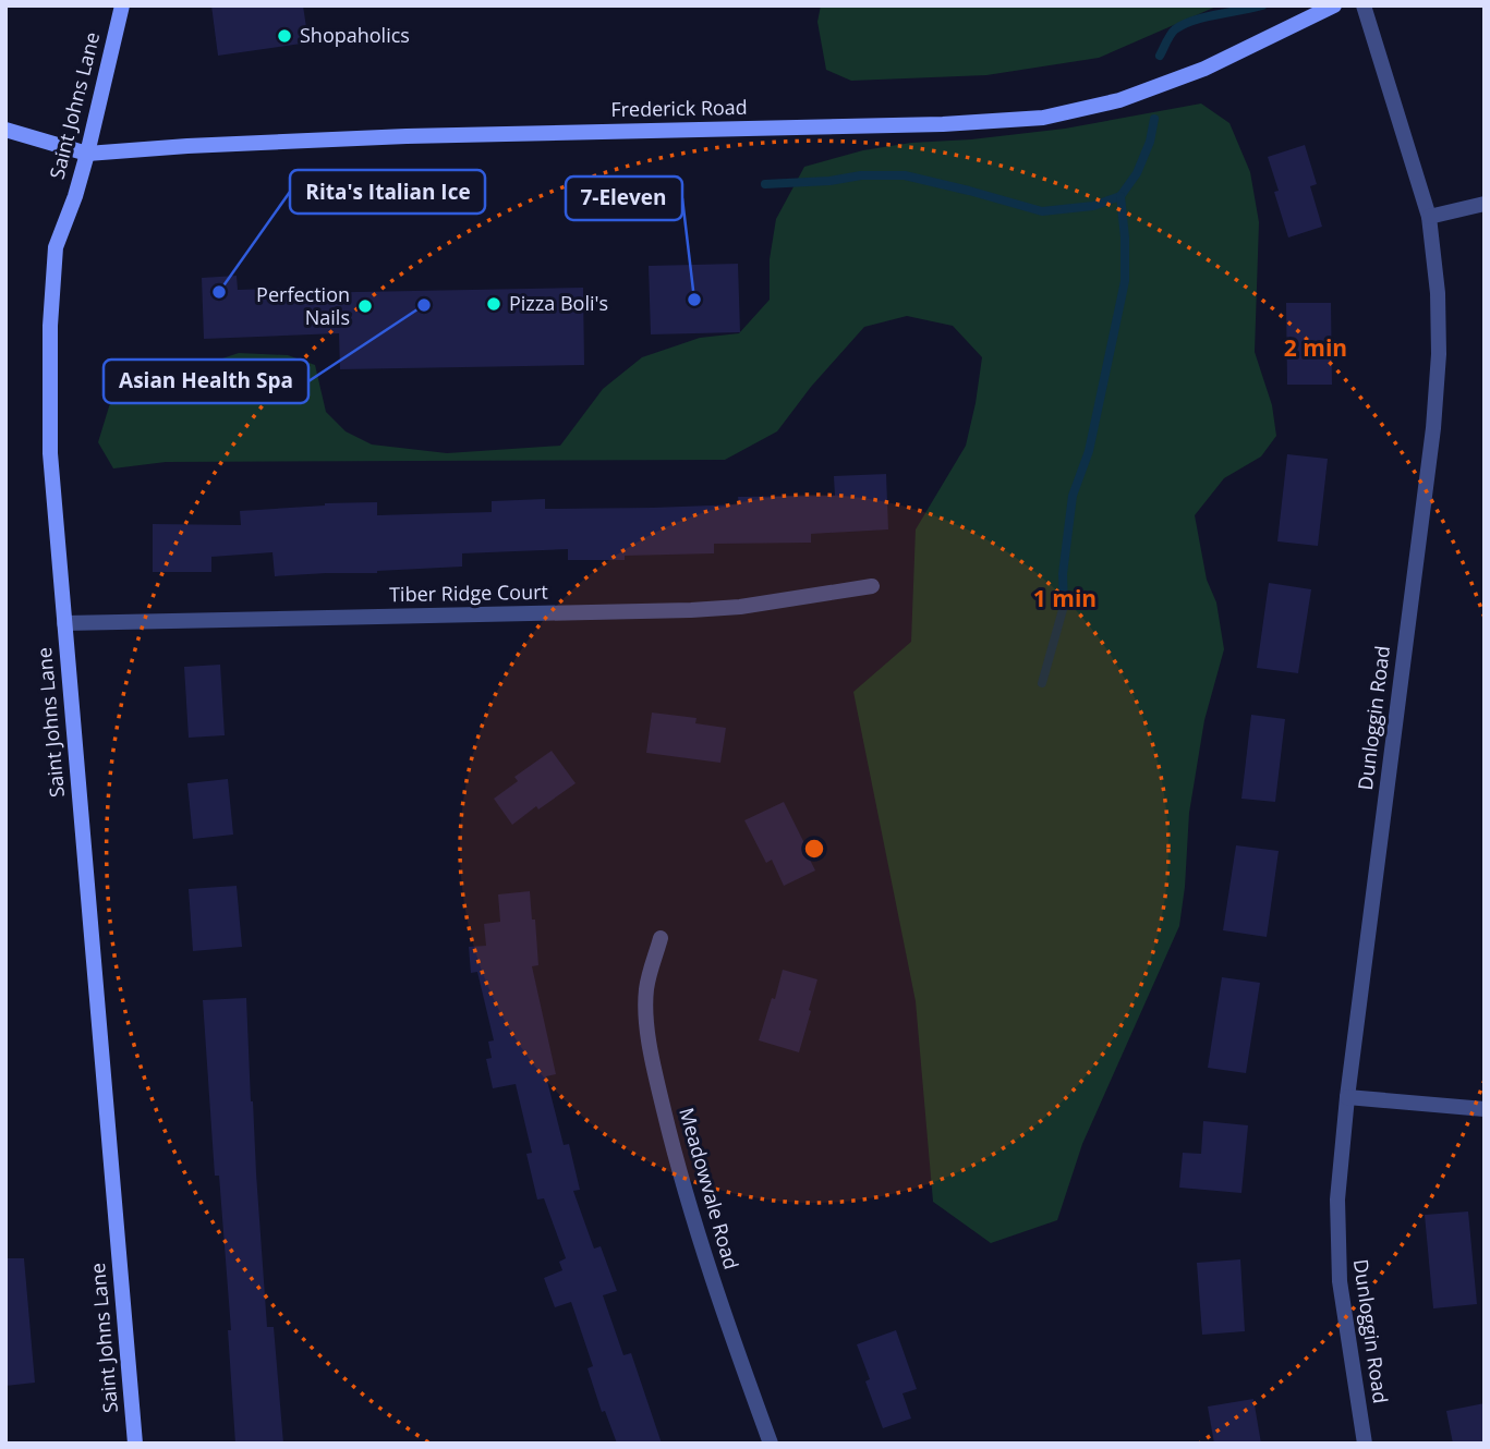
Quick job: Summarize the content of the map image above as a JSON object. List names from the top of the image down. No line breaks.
{"streets":{"street":["Saint Johns Lane","Frederick Road","Tiber Ridge Court","Dunloggin Road","Meadowvale Road"]},"crossings":[["Saint Johns Lane","Frederick Road"],["Saint Johns Lane","Tiber Ridge Court"]],"places":["Shopaholics","Rita's Italian Ice","7-Eleven","Pizza Boli's","Asian Health Spa","Perfection Nails"],"rings":["2 min","1 min"]}
